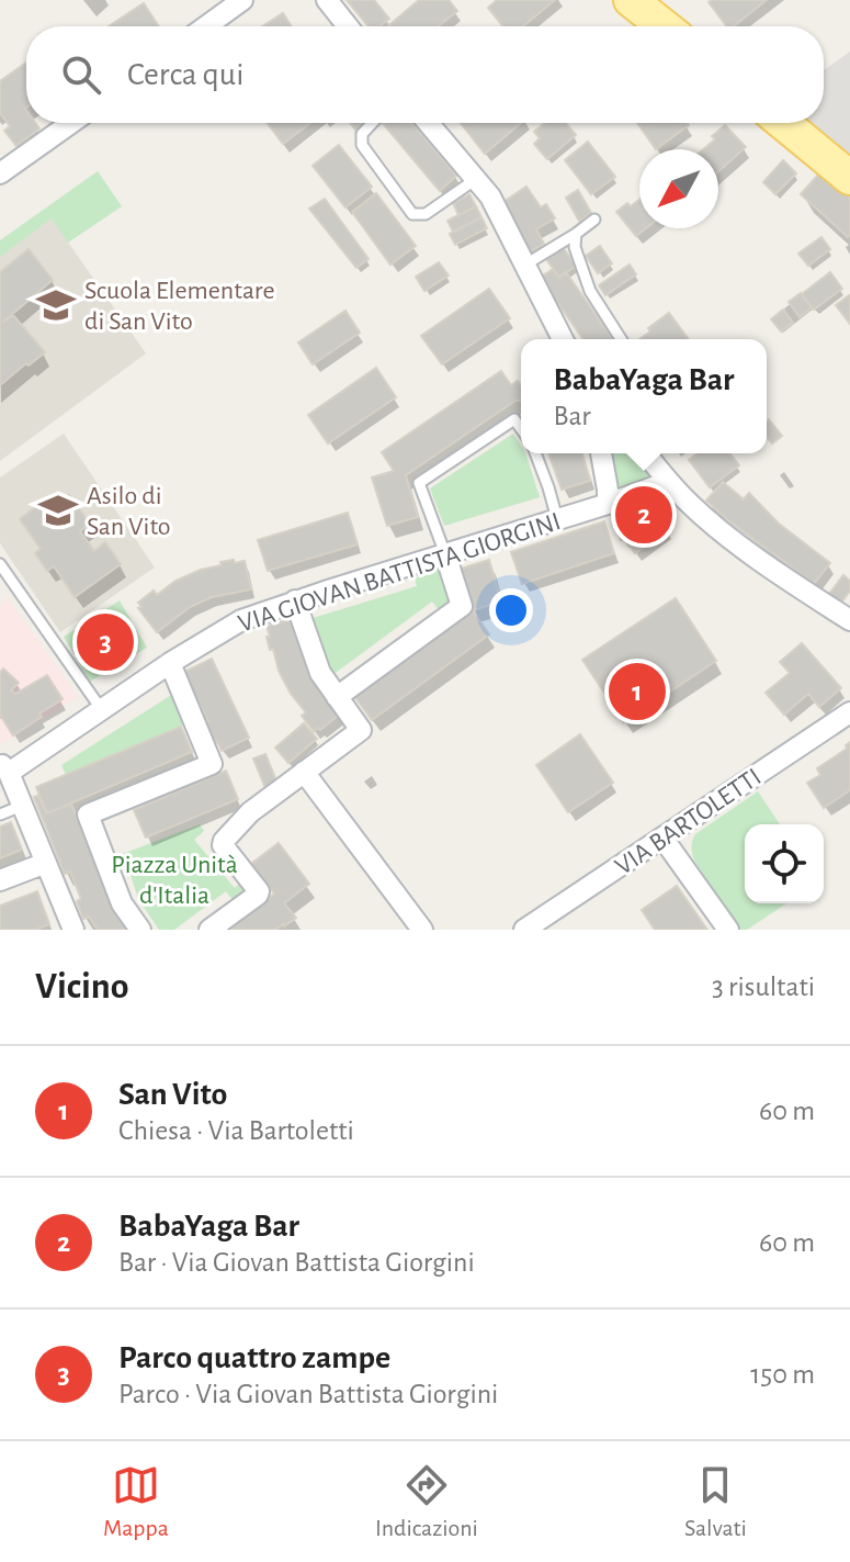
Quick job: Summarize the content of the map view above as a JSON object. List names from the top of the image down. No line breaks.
{"streets":{"street":["VIA GIOVAN BATTISTA GIORGINI","VIA BARTOLETTI"]},"parks":["Piazza Unità d'Italia"],"places":{"school or university":["Scuola Elementare di San Vito","Asilo di San Vito"]},"north":"bottom left","page":{"search":"Cerca qui","popup":["BabaYaga Bar","Bar"],"pins":["2","3","1"],"heading":["Vicino","3 risultati"],"list":[{"mark":"1","name":"San Vito","note":"Chiesa · Via Bartoletti","value":"60 m"},{"mark":"2","name":"BabaYaga Bar","note":"Bar · Via Giovan Battista Giorgini","value":"60 m"},{"mark":"3","name":"Parco quattro zampe","note":"Parco · Via Giovan Battista Giorgini","value":"150 m"}],"nav":["Mappa","Indicazioni","Salvati"]}}
